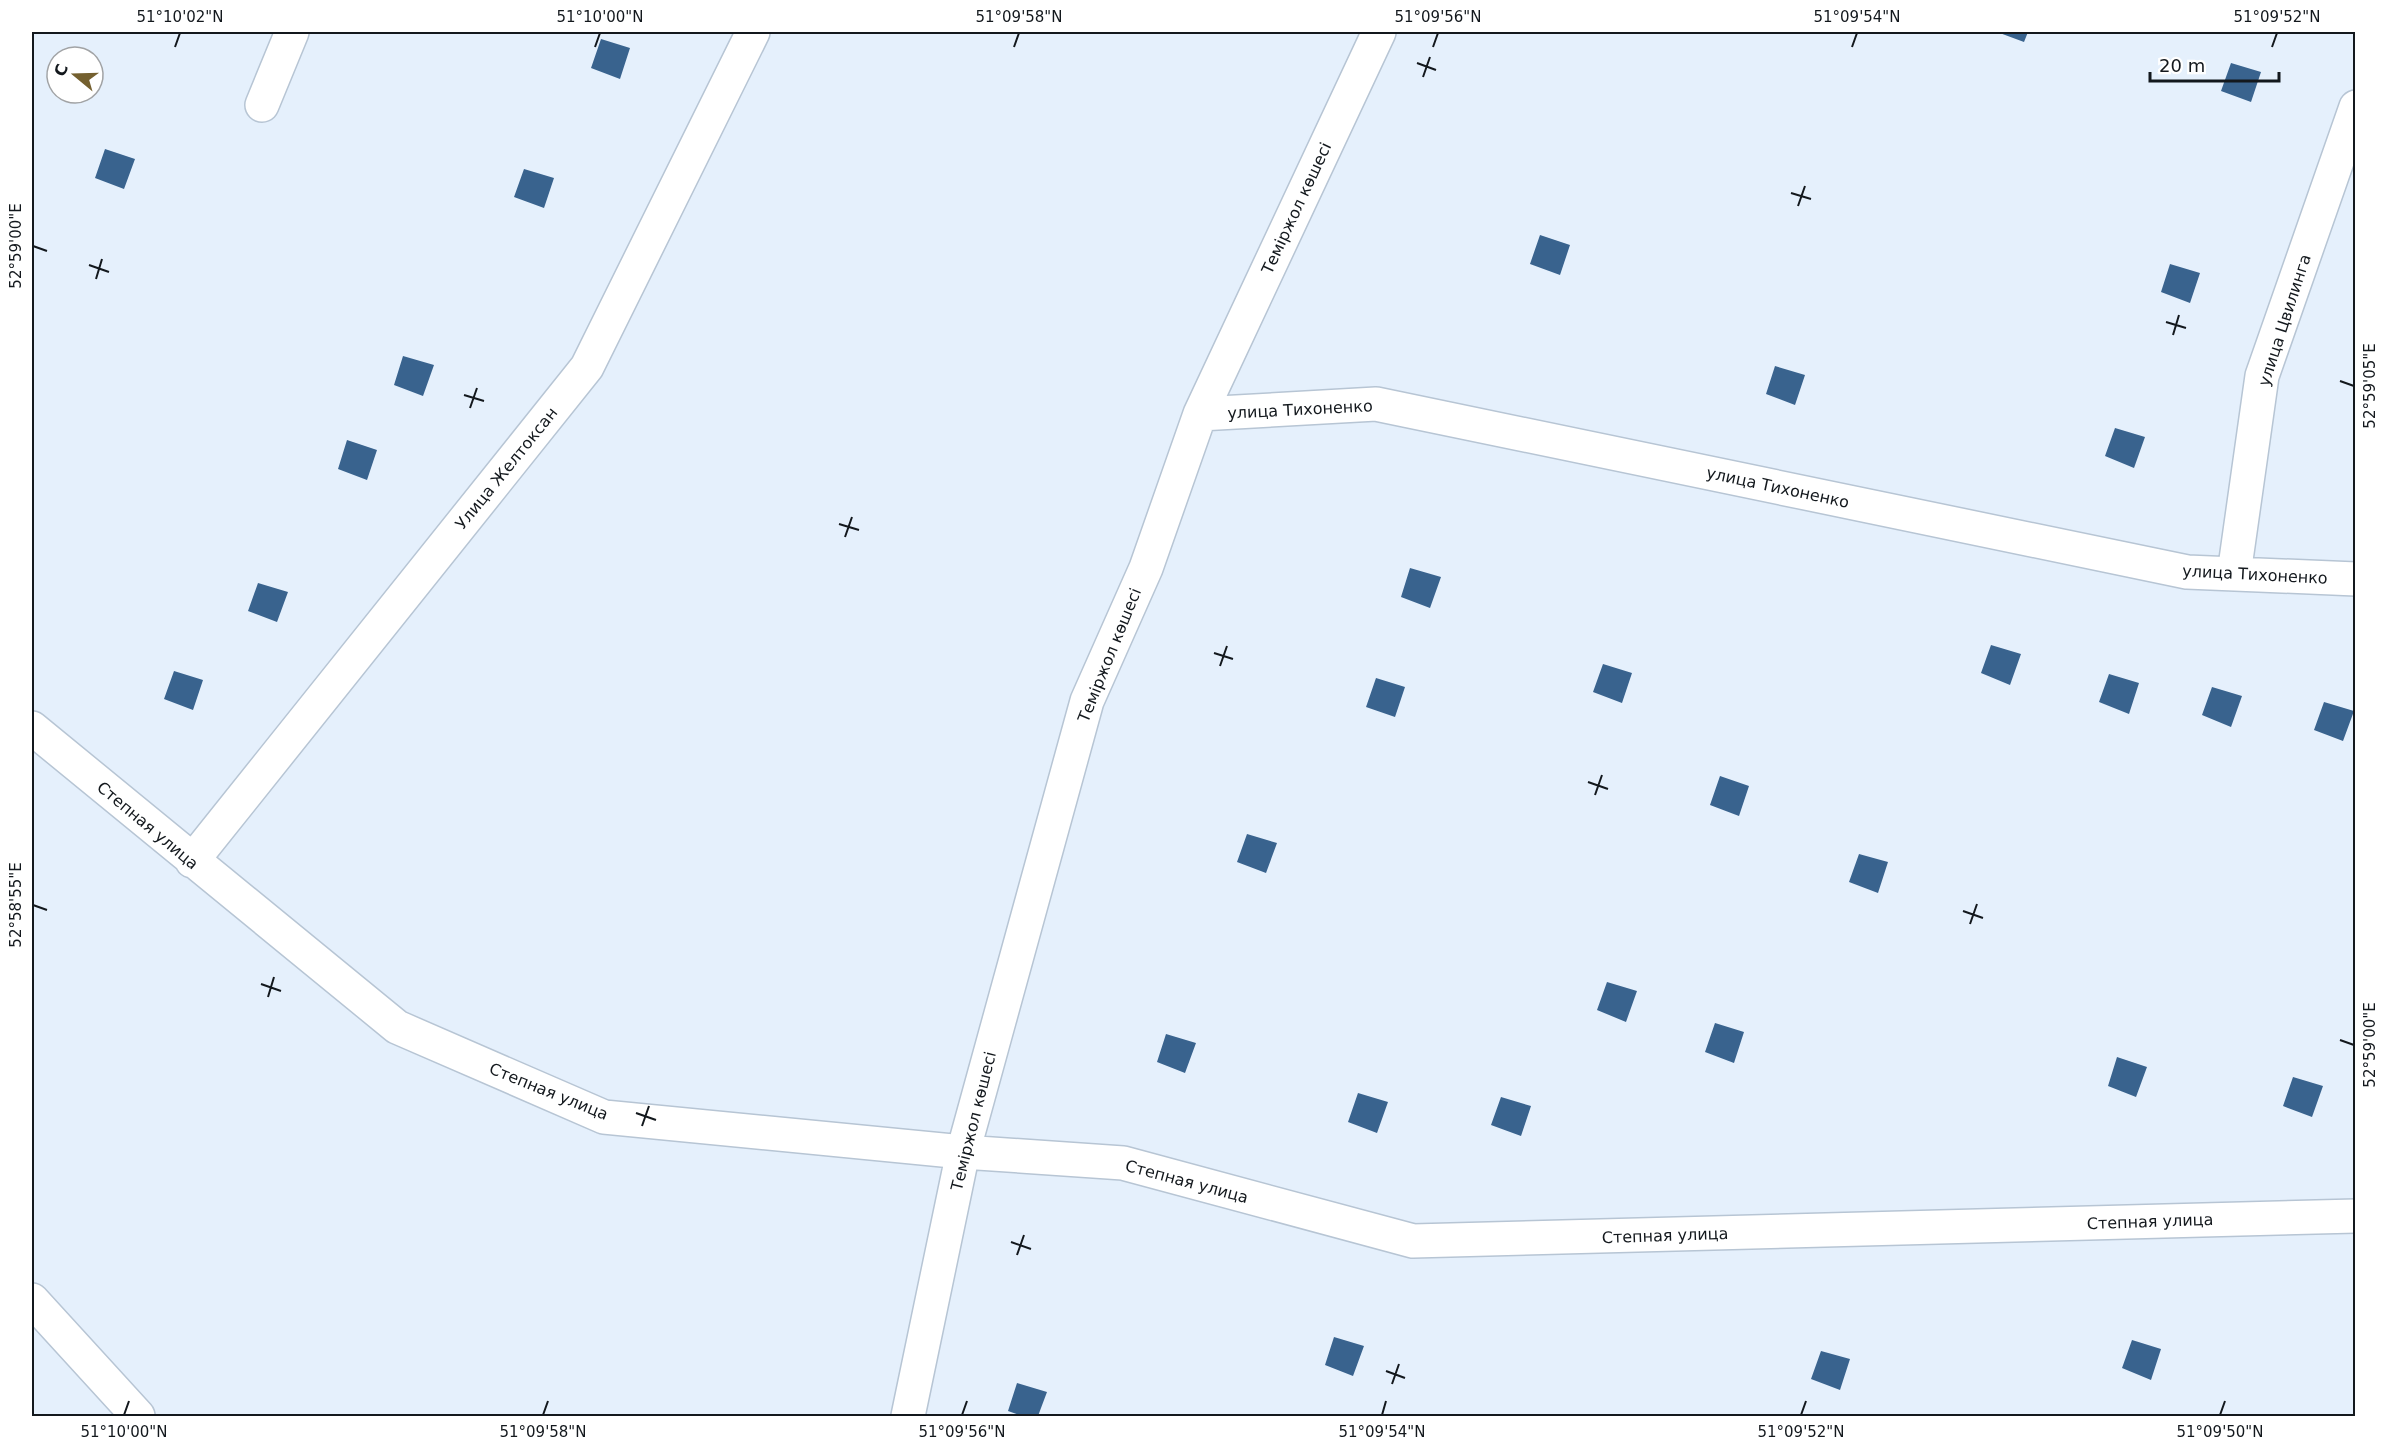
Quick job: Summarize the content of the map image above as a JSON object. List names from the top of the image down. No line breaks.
{"streets":{"street":["Теміржол көшесі","улица Цвилинга","улица Тихоненко","Улица Желтоксан","Степная улица"]},"crossings":[["Теміржол көшесі","улица Тихоненко"],["Теміржол көшесі","Степная улица"],["улица Цвилинга","улица Тихоненко"],["Улица Желтоксан","Степная улица"]],"scale_bar":"20 m","north":"left","coordinates":["51°10'02\"N","51°10'00\"N","51°09'58\"N","51°09'56\"N","51°09'54\"N","51°09'52\"N","52°59'00\"E","52°59'05\"E","52°58'55\"E","51°09'50\"N"]}
